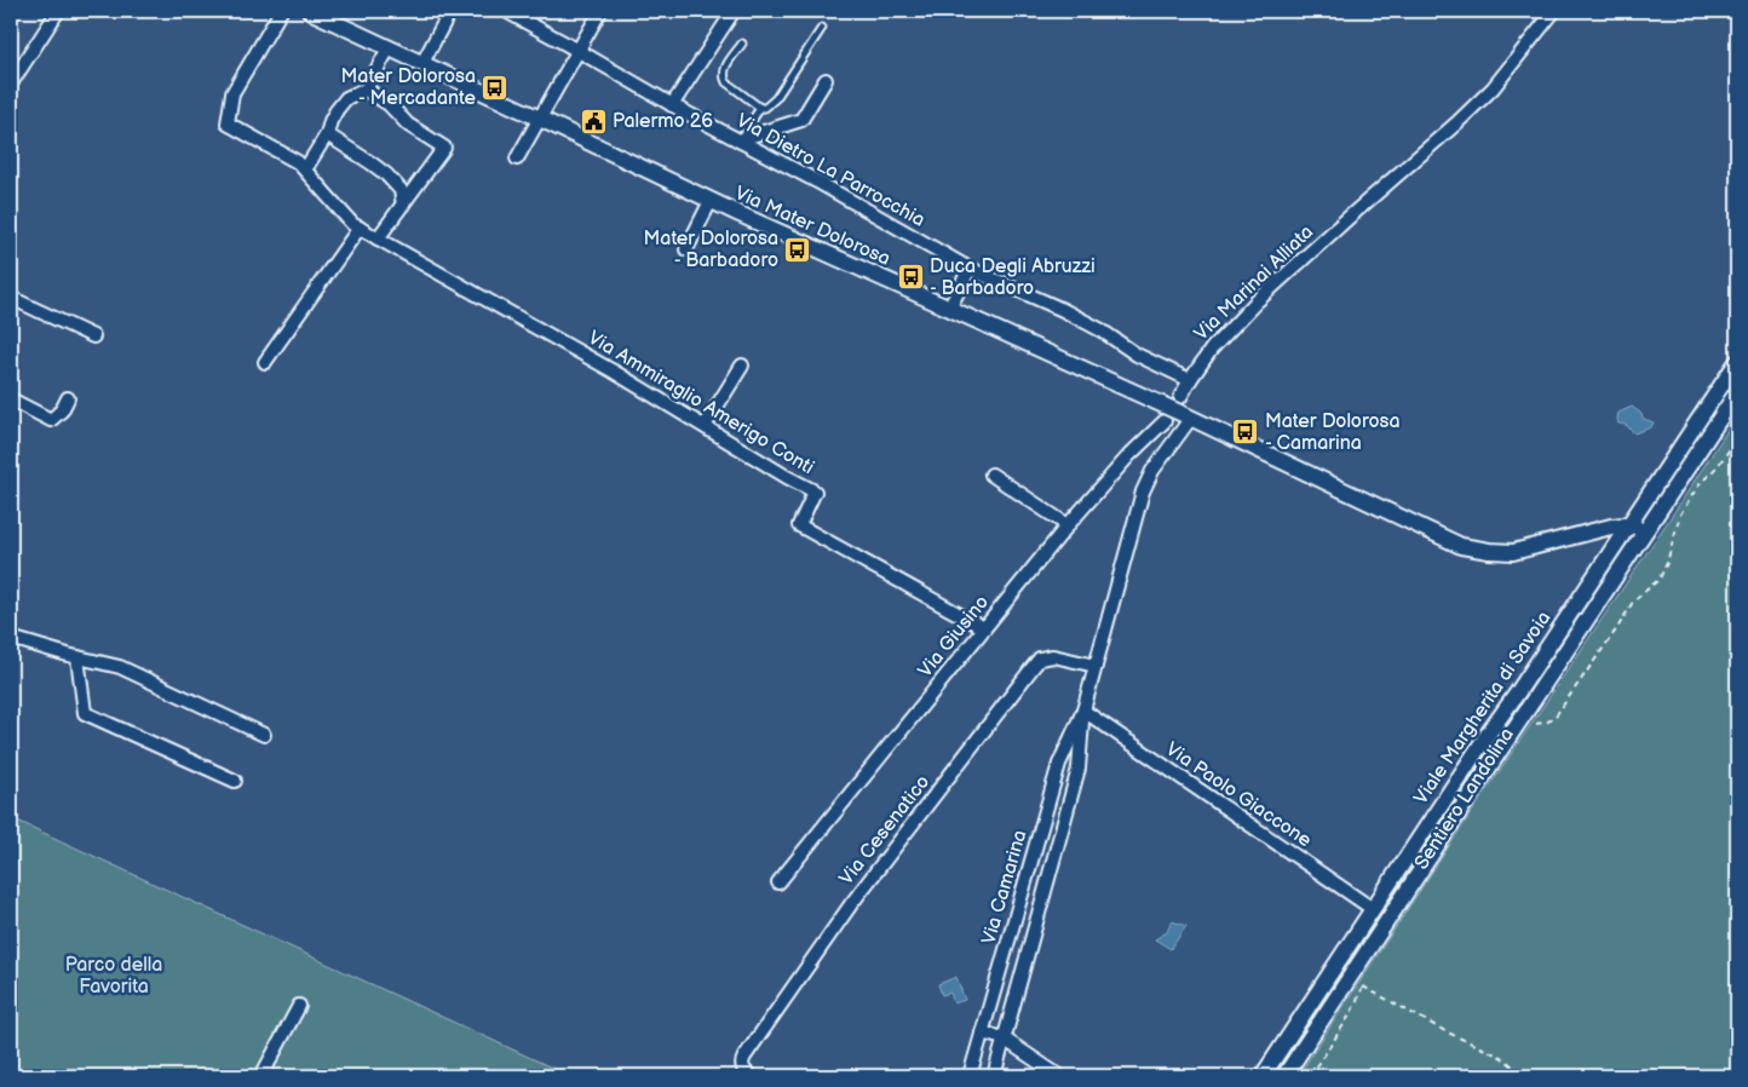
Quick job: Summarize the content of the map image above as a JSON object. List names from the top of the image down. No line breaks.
{"streets":{"street":["Via Dietro La Parrocchia","Via Mater Dolorosa","Via Marinai Alliata","Via Ammiraglio Amerigo Conti","Via Giusino","Viale Margherita di Savoia","Via Paolo Giaccone","Via Cesenatico","Via Camarina"],"path":["Sentiero Landolina"]},"crossings":[["Via Mater Dolorosa","Viale Margherita di Savoia"],["Via Mater Dolorosa","Via Camarina"],["Via Ammiraglio Amerigo Conti","Via Giusino"],["Viale Margherita di Savoia","Via Paolo Giaccone"],["Via Paolo Giaccone","Via Camarina"],["Via Cesenatico","Via Camarina"]],"parks":["Parco della Favorita"],"places":{"bus stop":["Mater Dolorosa - Mercadante","Mater Dolorosa - Barbadoro","Duca Degli Abruzzi - Barbadoro","Mater Dolorosa - Camarina"],"public building":["Palermo 26"]}}
